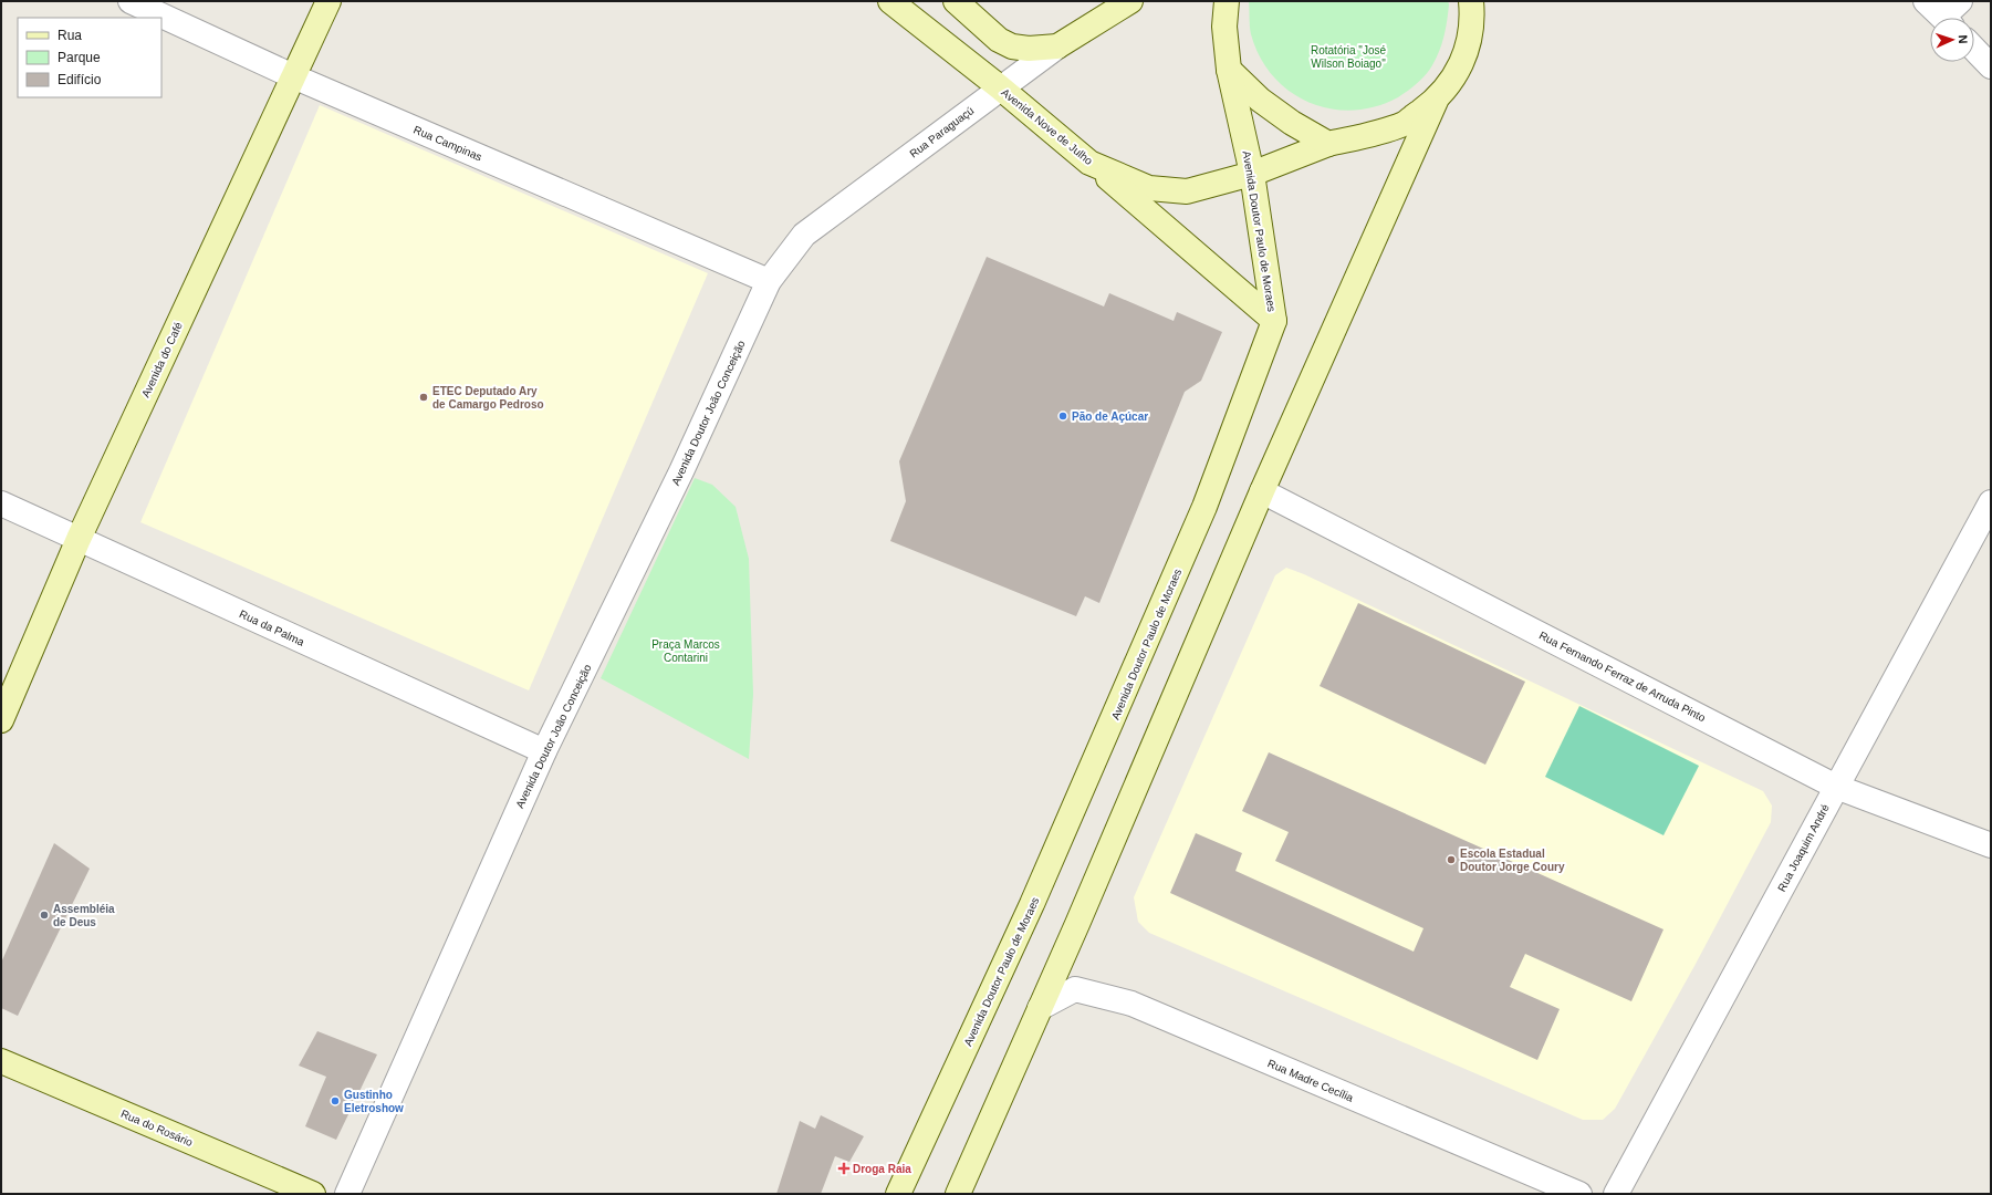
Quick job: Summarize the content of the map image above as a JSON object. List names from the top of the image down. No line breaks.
{"streets":{"main road":["Avenida Nove de Julho","Rua Paraguaçú","Avenida Doutor Paulo de Moraes","Avenida do Café","Rua do Rosário"],"street":["Rua Campinas","Avenida Doutor João Conceição","Rua da Palma","Rua Fernando Ferraz de Arruda Pinto","Rua Joaquim André","Rua Madre Cecília"]},"crossings":[["Avenida Nove de Julho","Rua Paraguaçú"],["Avenida Nove de Julho","Avenida Doutor Paulo de Moraes"],["Rua Paraguaçú","Rua Campinas"],["Rua Paraguaçú","Avenida Doutor João Conceição"],["Rua Campinas","Avenida do Café"],["Rua Campinas","Avenida Doutor João Conceição"],["Avenida do Café","Rua da Palma"],["Avenida Doutor João Conceição","Rua da Palma"],["Rua Fernando Ferraz de Arruda Pinto","Rua Joaquim André"]],"parks":["Rotatória \"José Wilson Boiago\"","Praça Marcos Contarini"],"places":{"other":["ETEC Deputado Ary de Camargo Pedroso","Pão de Açúcar","Escola Estadual Doutor Jorge Coury","Assembléia de Deus","Gustinho Eletroshow"],"health":["Droga Raia"]},"legend":["Rua","Parque","Edifício"],"north":"right"}
